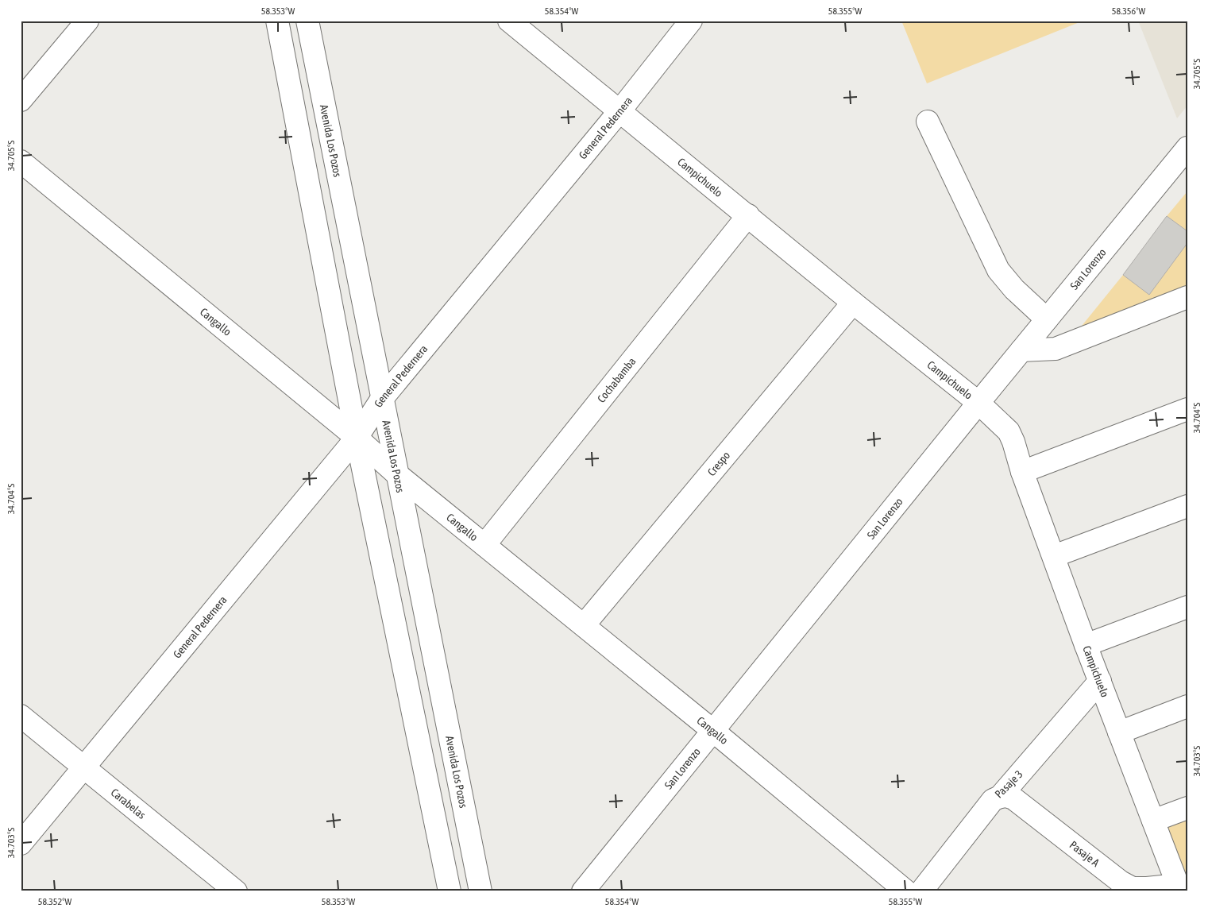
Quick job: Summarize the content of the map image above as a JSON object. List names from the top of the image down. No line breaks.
{"streets":{"street":["General Pedernera","Avenida Los Pozos","Campichuelo","San Lorenzo","Cangallo","Cochabamba","Crespo","Pasaje 3","Carabelas","Pasaje A"]},"crossings":[["General Pedernera","Avenida Los Pozos"],["General Pedernera","Campichuelo"],["General Pedernera","Cangallo"],["General Pedernera","Carabelas"],["Avenida Los Pozos","Cangallo"],["Campichuelo","San Lorenzo"],["Campichuelo","Cochabamba"],["Campichuelo","Crespo"],["Campichuelo","Pasaje 3"],["Campichuelo","Pasaje A"],["San Lorenzo","Cangallo"],["Cangallo","Cochabamba"],["Cangallo","Crespo"],["Pasaje 3","Pasaje A"]],"coordinates":["58.353°W","58.354°W","58.355°W","58.356°W","34.705°S","34.704°S","34.703°S","58.352°W"]}
